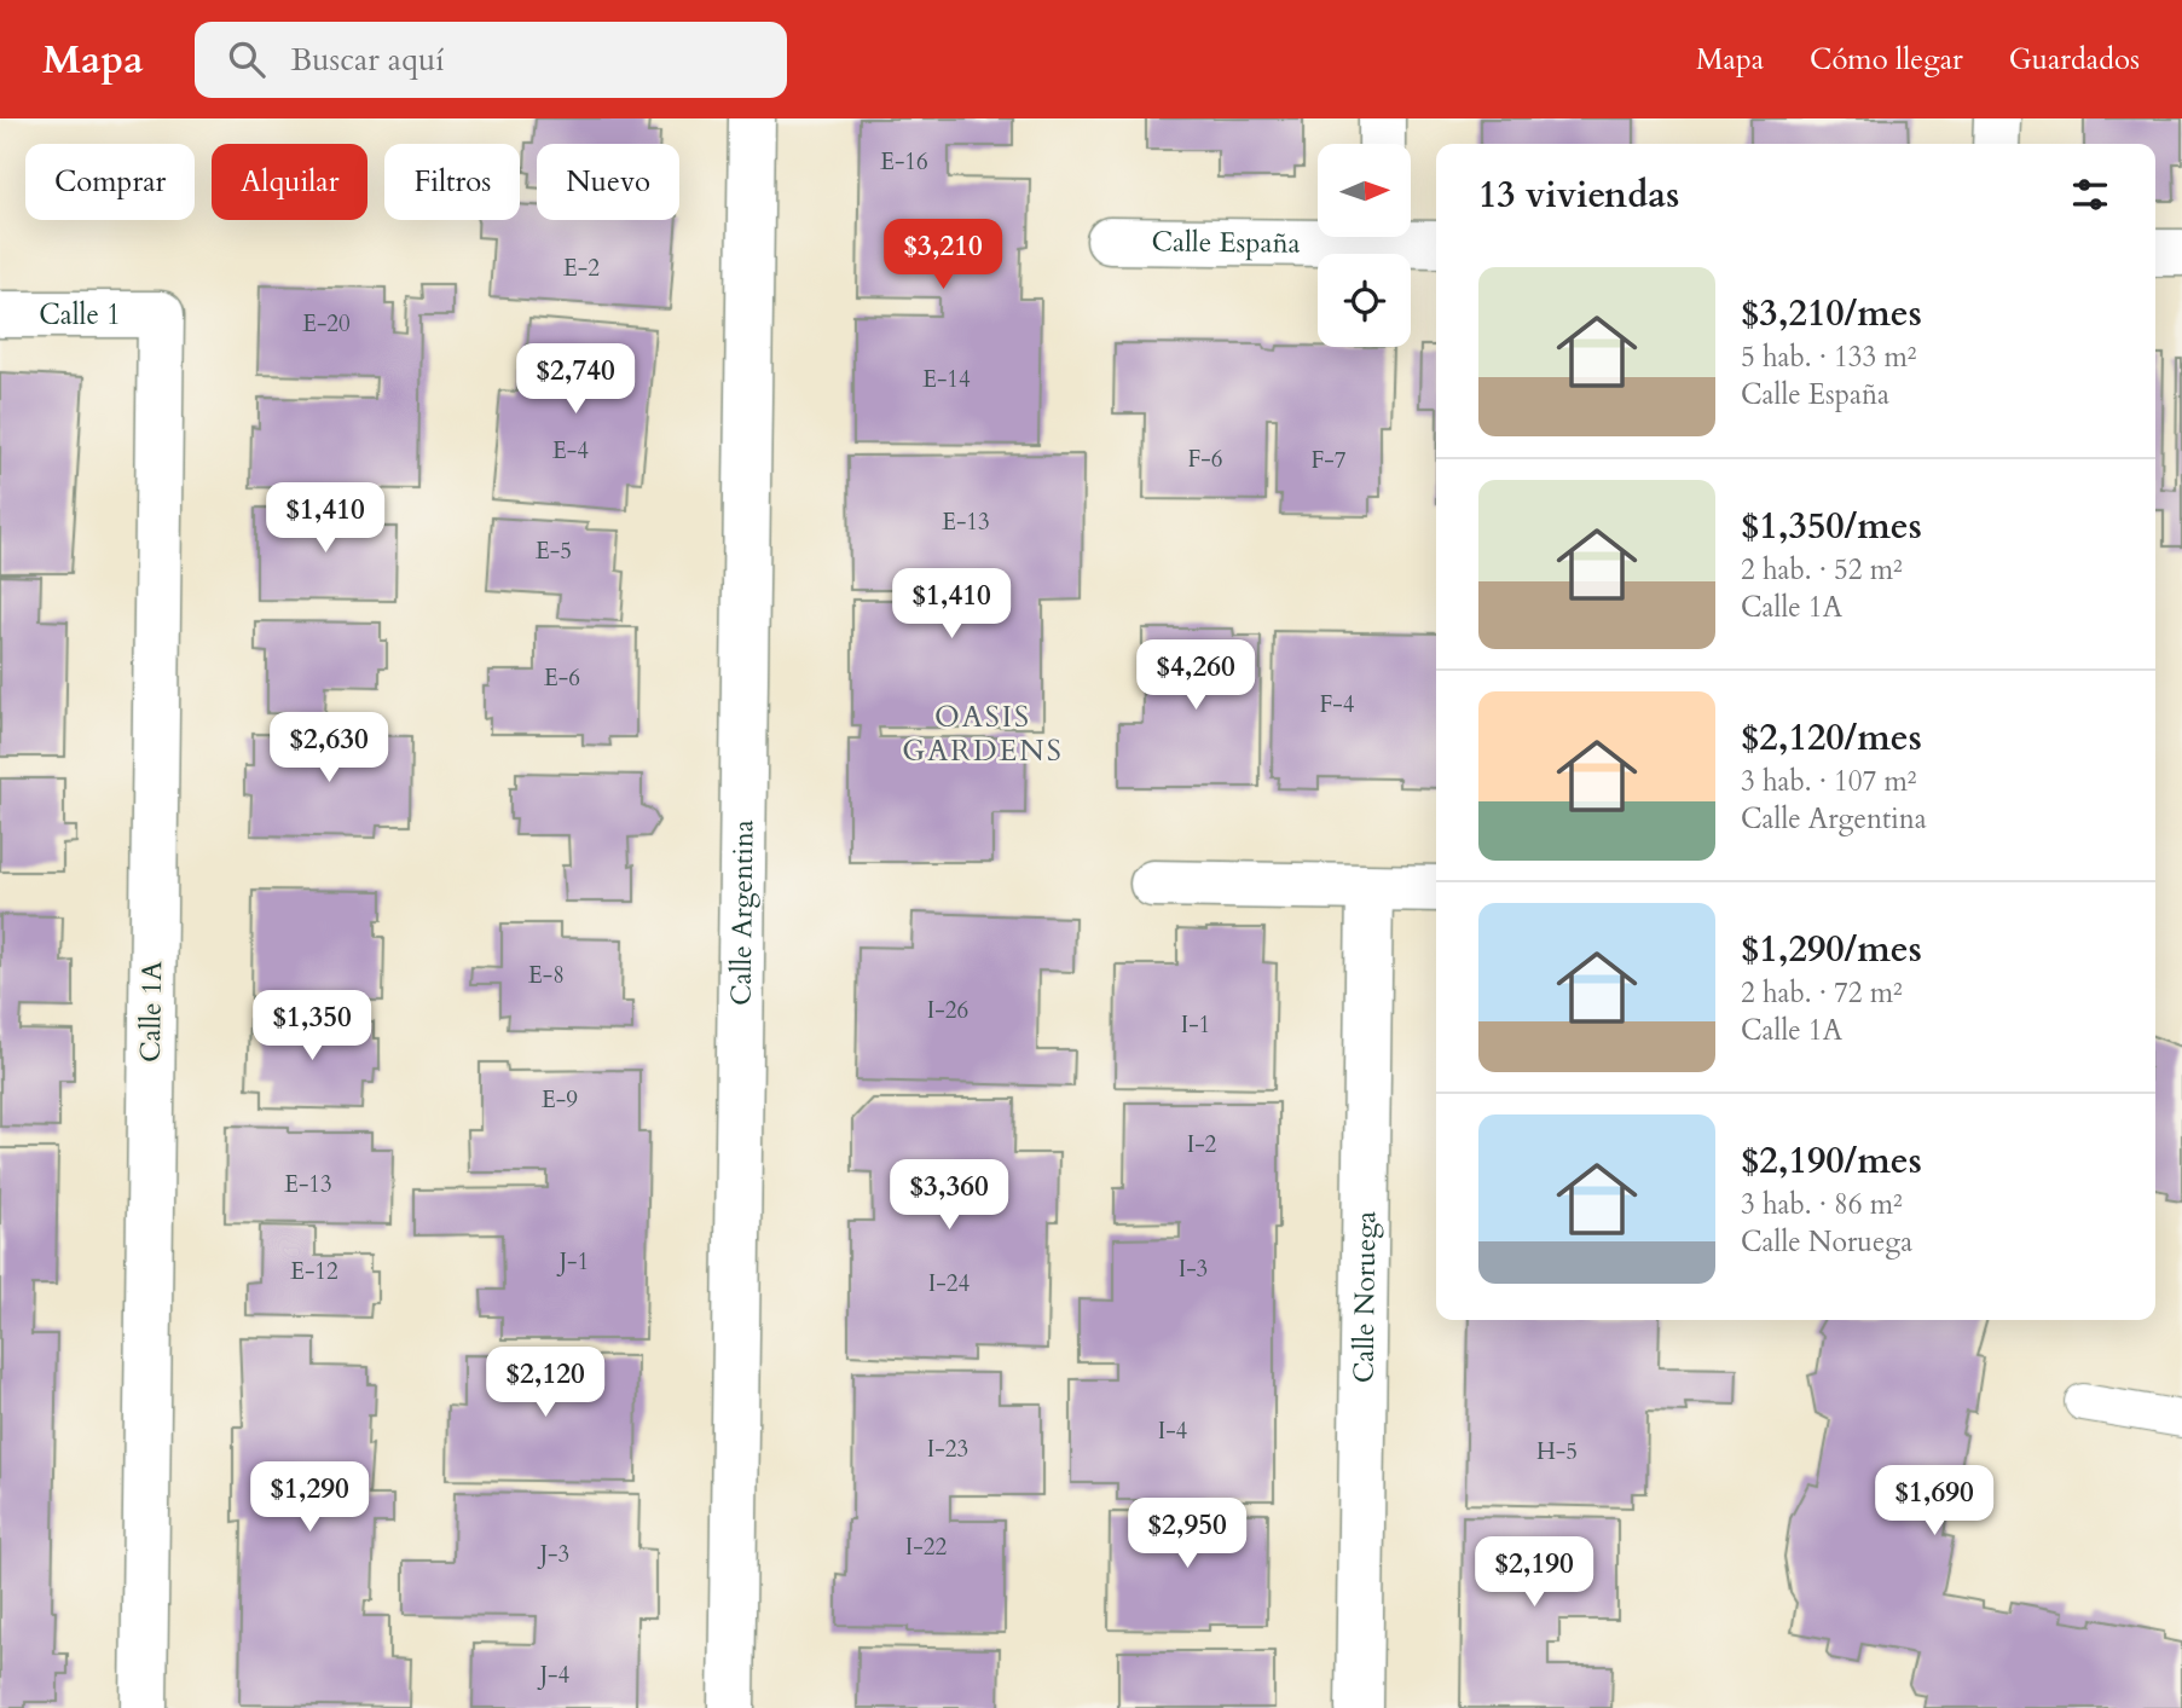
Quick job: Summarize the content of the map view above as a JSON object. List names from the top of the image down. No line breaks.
{"streets":{"street":["Calle España","Calle 1","Calle Argentina","Calle 1A","Calle Noruega"]},"crossings":[["Calle 1","Calle 1A"]],"districts":["OASIS GARDENS"],"house_numbers":["E-16","E-2","E-20","E-14","E-4","F-6","F-7","E-13","E-5","E-6","F-4","E-8","I-26","I-1","E-9","I-2","E-13","J-1","I-3","E-12","I-24","I-4","I-23","H-5","I-22","J-3","J-4"],"north":"right","page":{"header":"Mapa","search":"Buscar aquí","nav":["Mapa","Cómo llegar","Guardados"],"chip":["Comprar","Alquilar","Filtros","Nuevo"],"heading":"13 viviendas","price":["$3,210","$2,740","$1,410","$1,410","$4,260","$2,630","$1,350","$3,360","$2,120","$1,290","$1,690","$2,950","$2,190"],"list":[{"name":"$3,210/mes","note":"5 hab. · 133 m² · Calle España"},{"name":"$1,350/mes","note":"2 hab. · 52 m² · Calle 1A"},{"name":"$2,120/mes","note":"3 hab. · 107 m² · Calle Argentina"},{"name":"$1,290/mes","note":"2 hab. · 72 m² · Calle 1A"},{"name":"$2,190/mes","note":"3 hab. · 86 m² · Calle Noruega"}]}}
